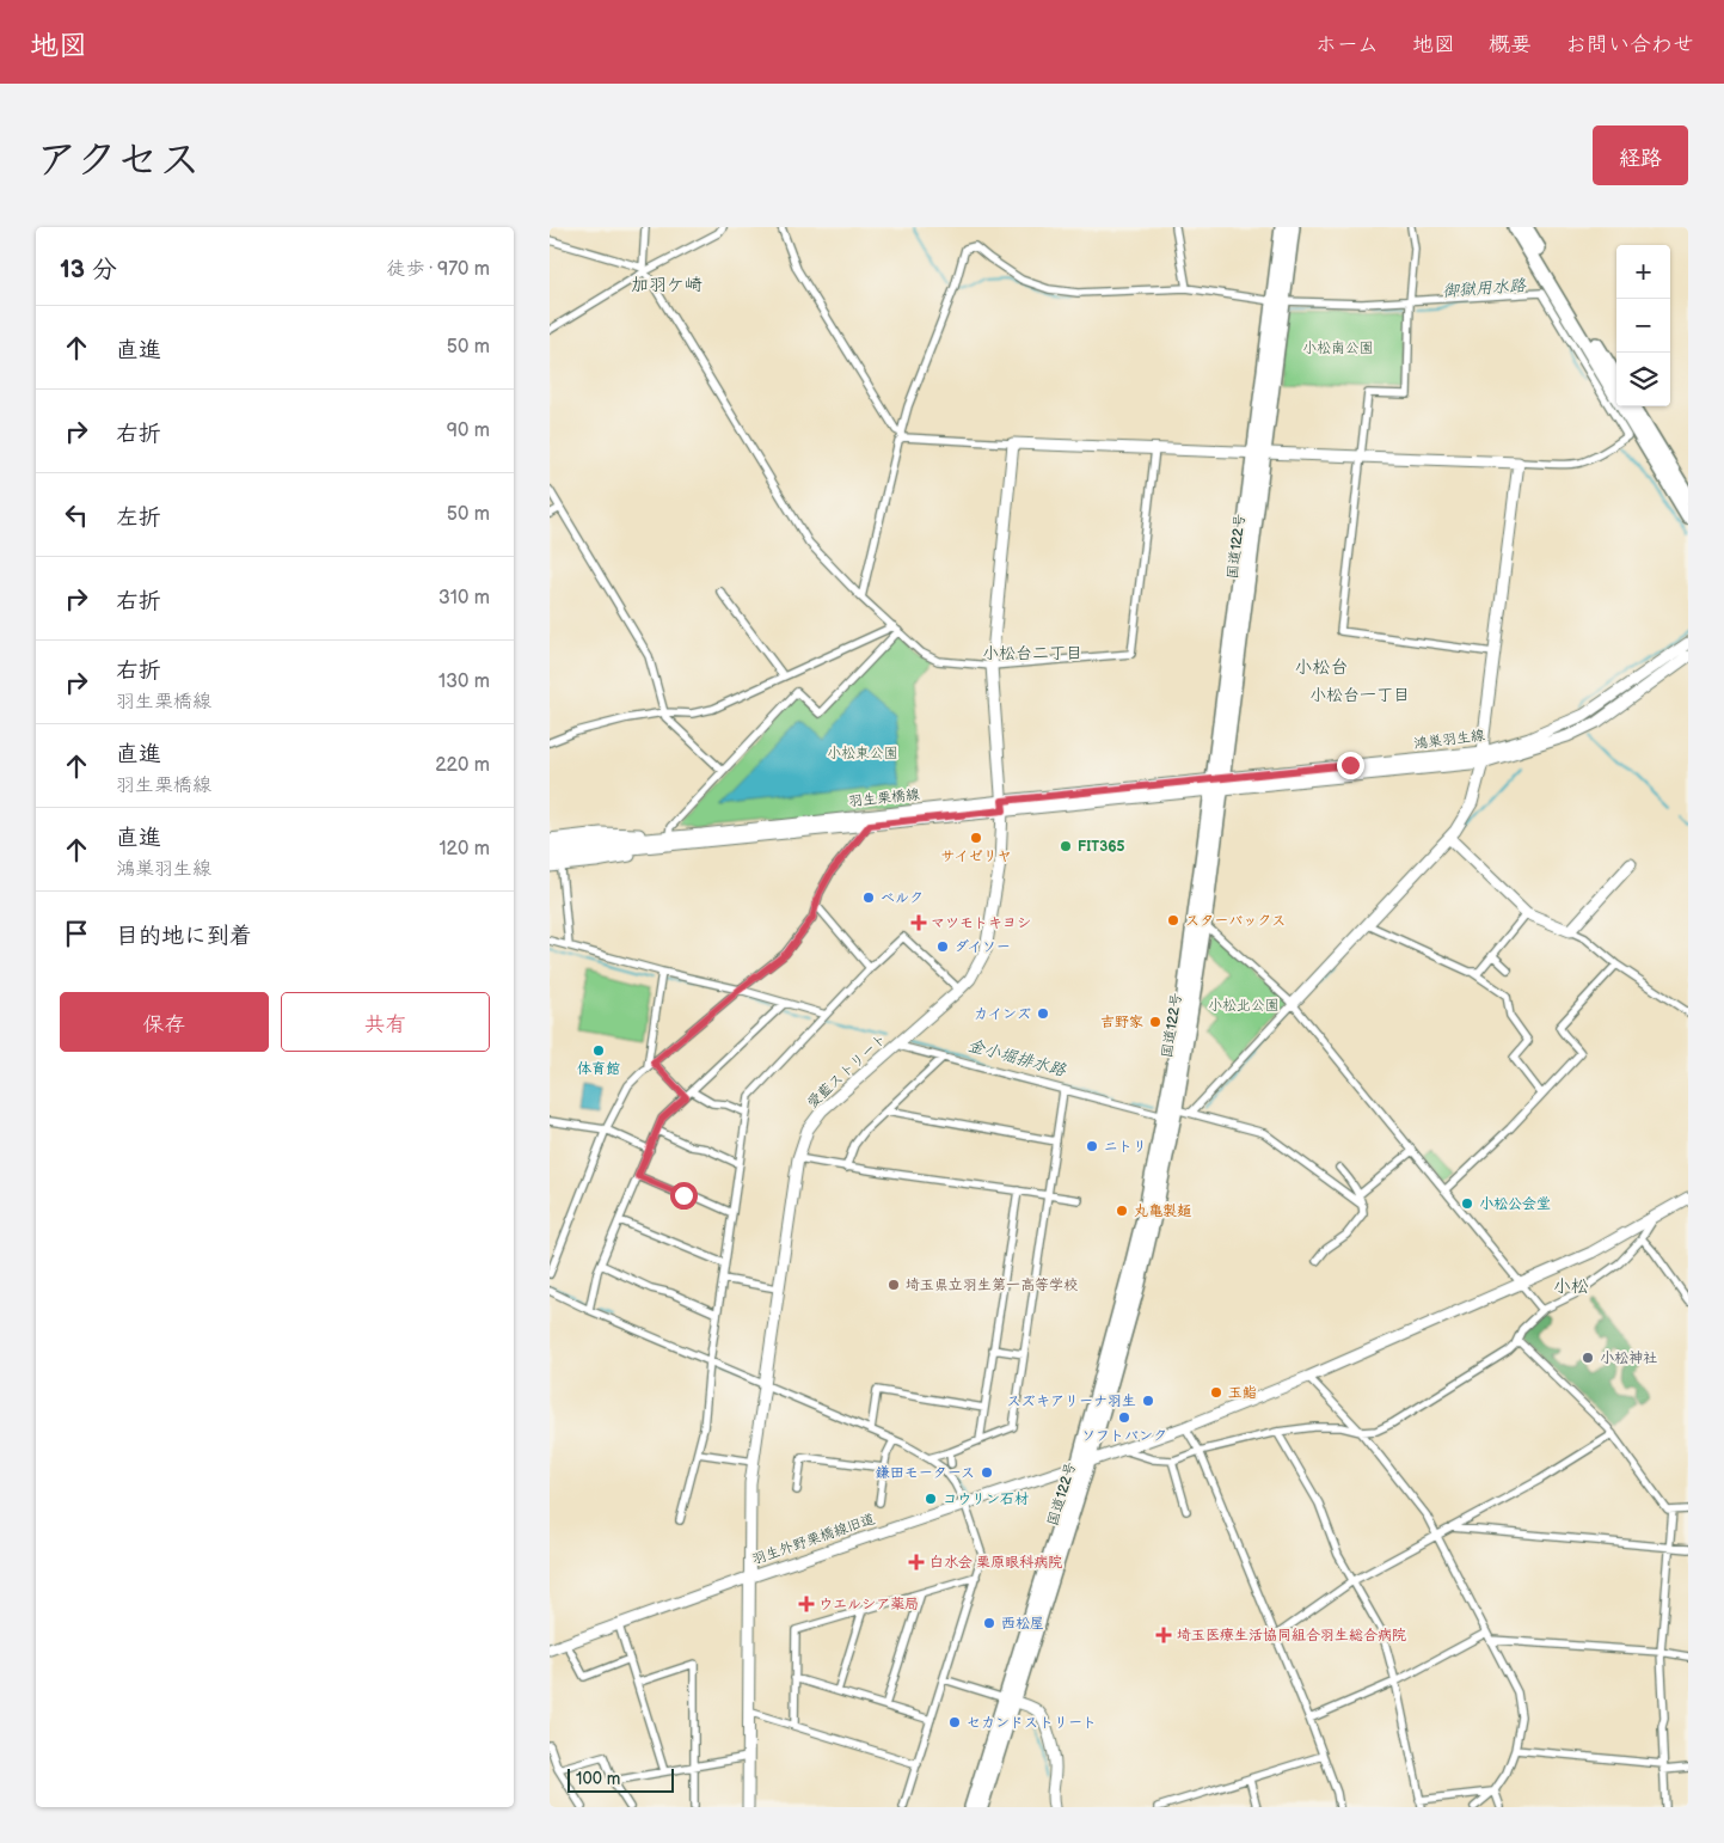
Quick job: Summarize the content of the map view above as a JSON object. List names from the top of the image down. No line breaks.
{"streets":{"highway":["国道122号"],"street":["鴻巣羽生線","羽生栗橋線","愛藍ストリート","羽生外野栗橋線旧道"]},"crossings":[["国道122号","鴻巣羽生線"],["国道122号","羽生栗橋線"],["国道122号","羽生外野栗橋線旧道"],["鴻巣羽生線","羽生栗橋線"],["羽生栗橋線","愛藍ストリート"],["愛藍ストリート","羽生外野栗橋線旧道"]],"districts":["加羽ケ崎","小松台二丁目","小松台","小松台一丁目","小松"],"water":["御獄用水路","金小堀排水路"],"parks":["小松南公園","小松東公園","小松北公園"],"places":{"other":["サイゼリヤ","FIT365","ベルク","スターバックス","ダイソー","カインズ","吉野家","体育館","ニトリ","小松公会堂","丸亀製麺","埼玉県立羽生第一高等学校","小松神社","玉鮨","スズキアリーナ羽生","ソフトバンク","鎌田モータース","コウリン石材","西松屋","セカンドストリート"],"health":["マツモトキヨシ","白水会 栗原眼科病院","ウエルシア薬局","埼玉医療生活協同組合羽生総合病院"]},"scale_bar":"100 m","page":{"header":"地図","nav":["ホーム","地図","概要","お問い合わせ"],"title":"アクセス","buttons":["経路",["保存","共有"]],"heading":["13 分","徒歩 · 970 m"],"map_buttons":["+","−"],"list":[["直進","50 m"],["右折","90 m"],["左折","50 m"],["右折","310 m"],["右折","羽生栗橋線","130 m"],["直進","羽生栗橋線","220 m"],["直進","鴻巣羽生線","120 m"],"目的地に到着"],"scale":"100 m"}}
